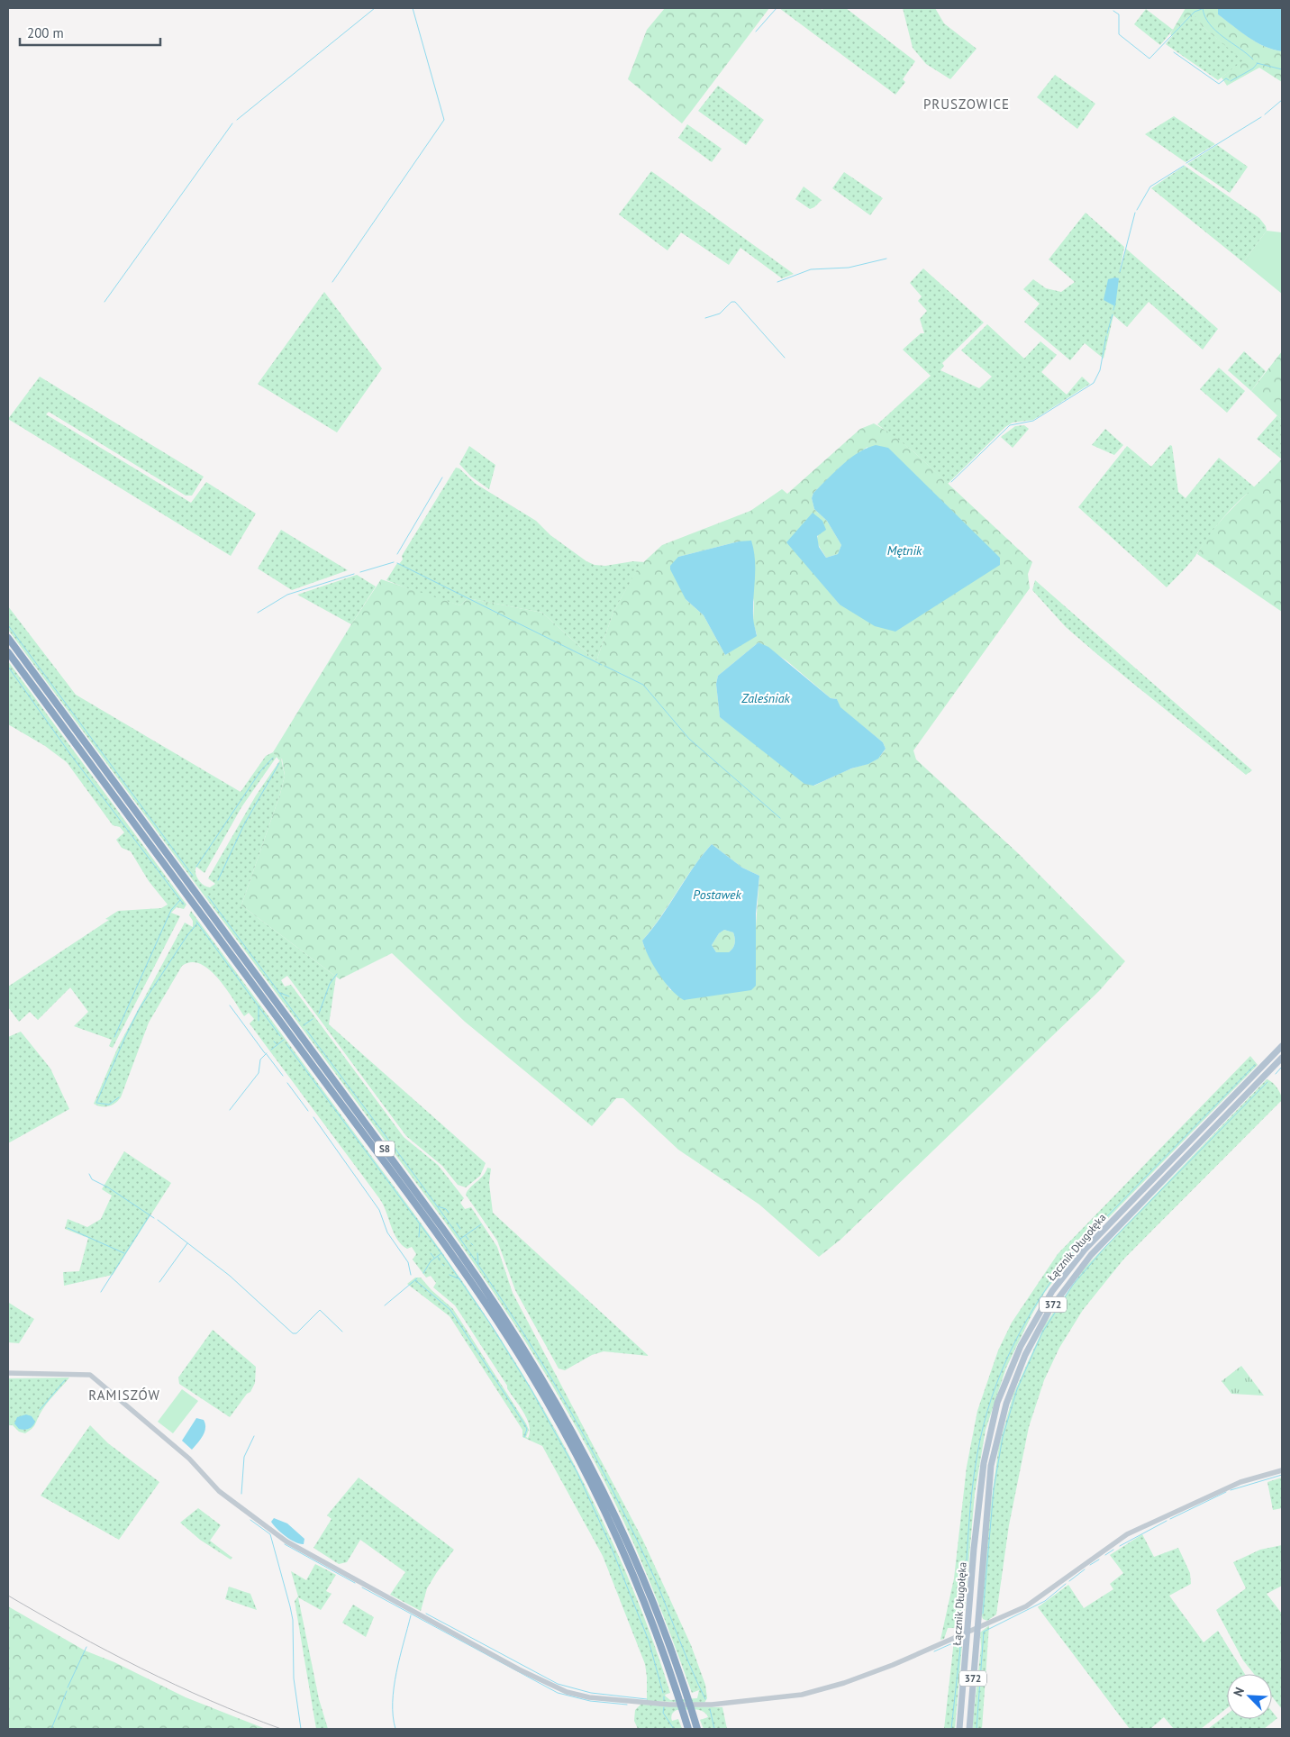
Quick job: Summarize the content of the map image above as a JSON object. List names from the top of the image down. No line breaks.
{"streets":{"highway":["S8"],"main road":["Łącznik Długołęka","372"]},"districts":["PRUSZOWICE","RAMISZÓW"],"water":["Mętnik","Zaleśniak","Postawek"],"scale_bar":"200 m","north":"top left"}
